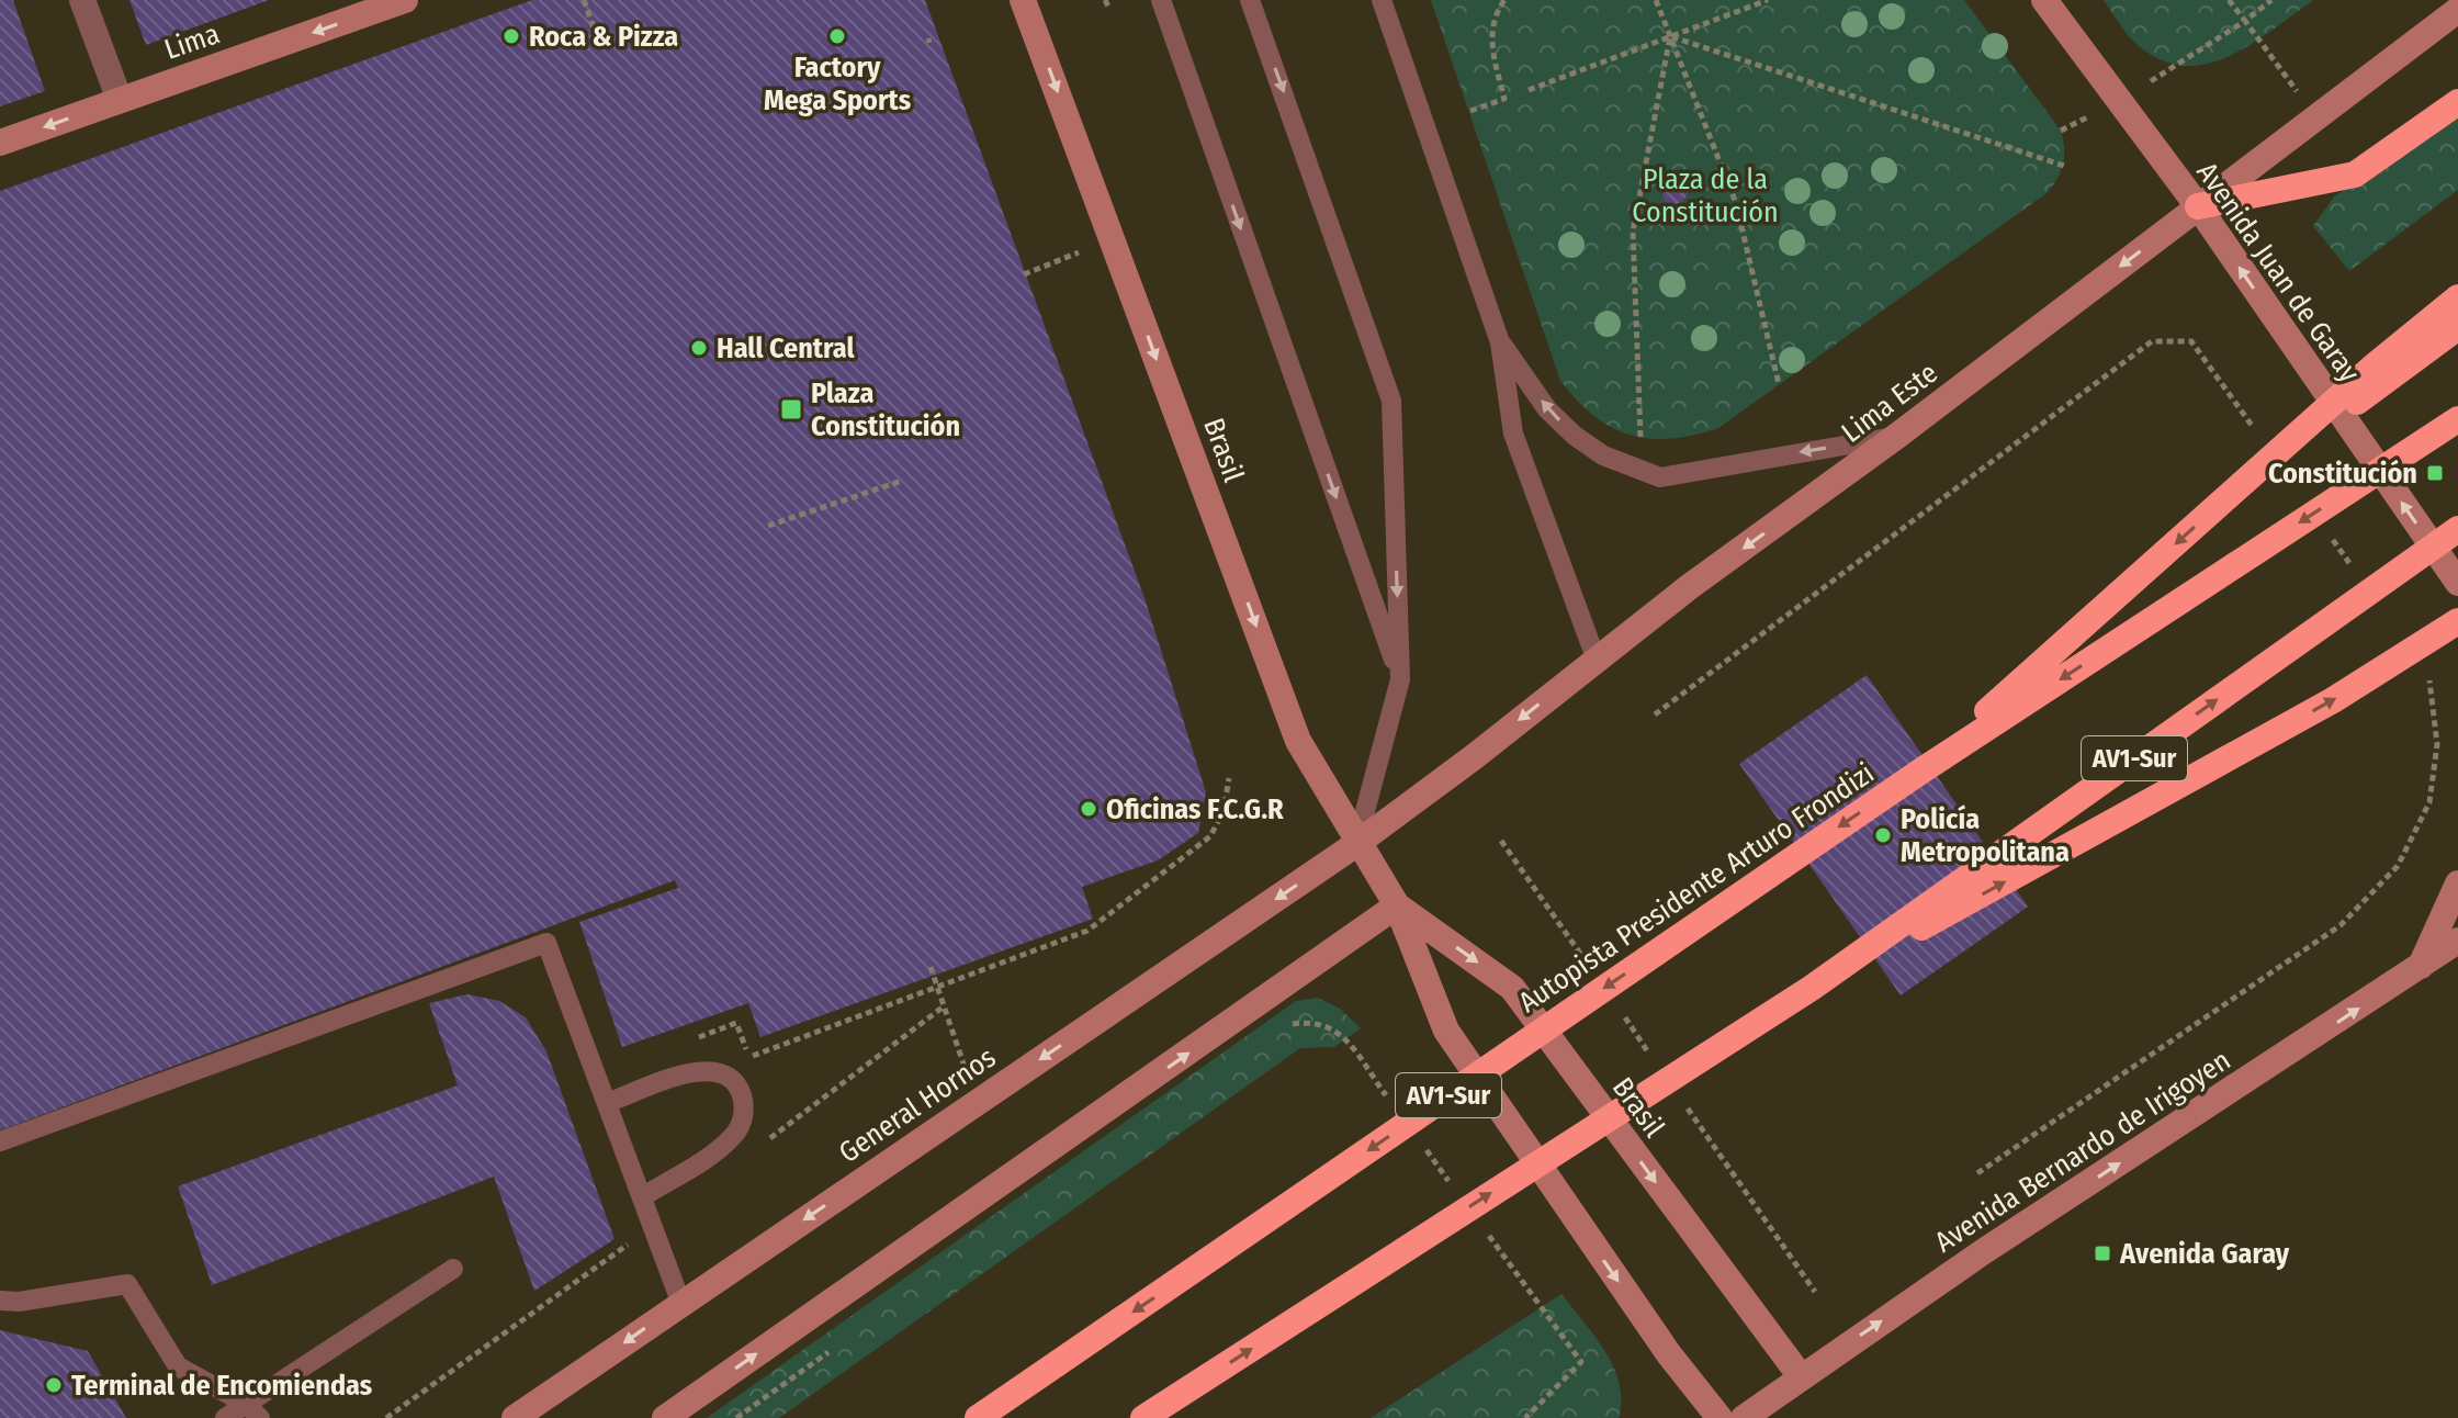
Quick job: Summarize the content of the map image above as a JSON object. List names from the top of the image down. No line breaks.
{"streets":{"highway":["AV1-Sur","Autopista Presidente Arturo Frondizi"],"main road":["Lima","Avenida Juan de Garay","Lima Este","Brasil","General Hornos","Avenida Bernardo de Irigoyen"]},"crossings":[["Avenida Juan de Garay","Lima Este"],["Lima Este","Brasil"],["Lima Este","General Hornos"],["Brasil","General Hornos"],["Brasil","Avenida Bernardo de Irigoyen"]],"one_way":["Lima","Avenida Juan de Garay","Lima Este","Brasil","Avenida Bernardo de Irigoyen"],"parks":["Plaza de la Constitución"],"places":{"other":["Roca & Pizza","Factory Mega Sports","Hall Central","Oficinas F.C.G.R","Policía Metropolitana","Terminal de Encomiendas"],"transit":["Plaza Constitución","Constitución","Avenida Garay"]}}
